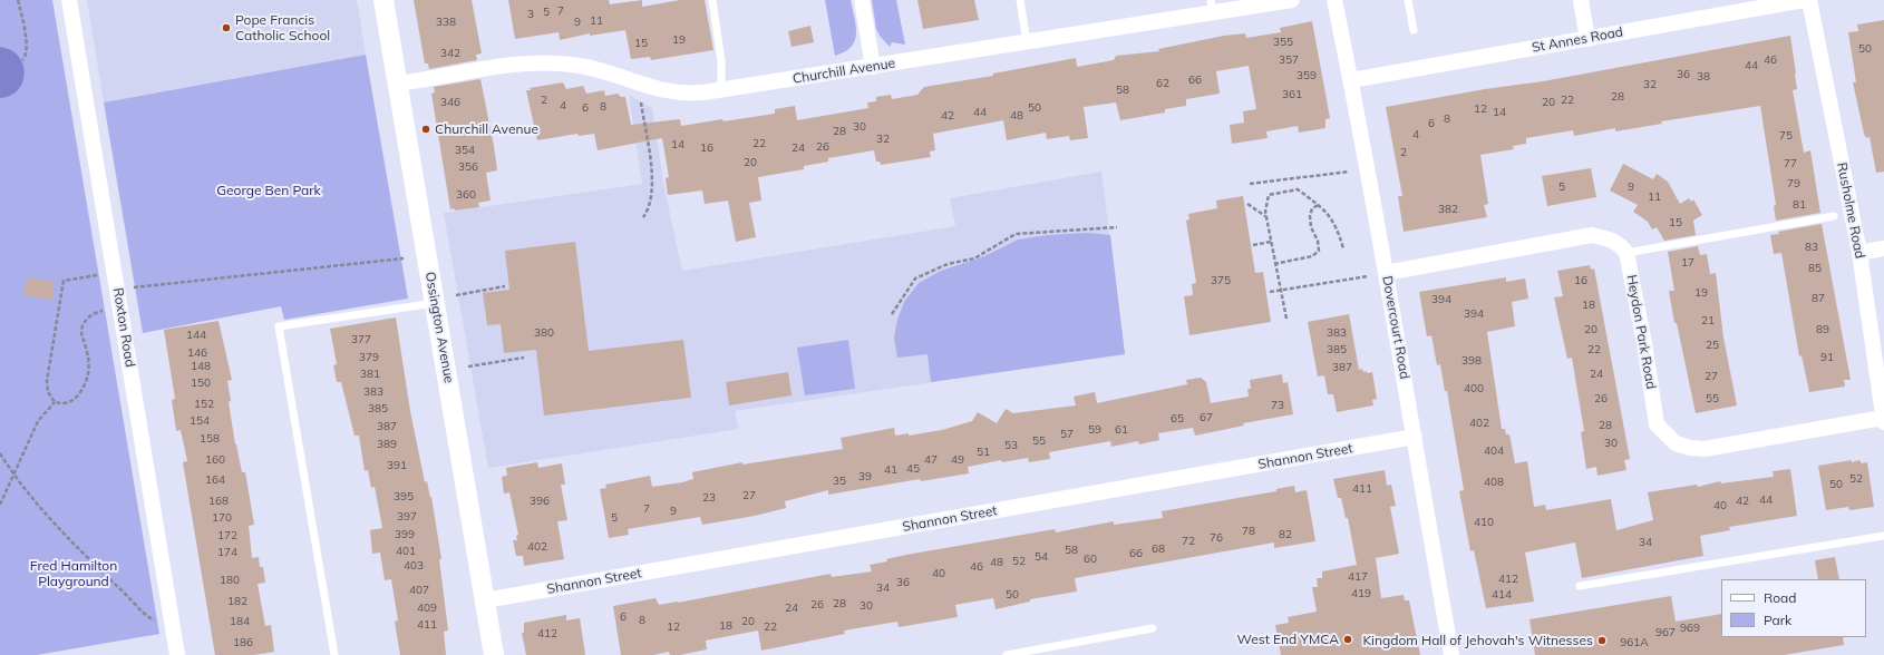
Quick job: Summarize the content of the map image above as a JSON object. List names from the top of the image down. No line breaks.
{"streets":{"street":["St Annes Road","Churchill Avenue","Rusholme Road","Roxton Road","Ossington Avenue","Dovercourt Road","Heydon Park Road","Shannon Street"]},"crossings":[["St Annes Road","Dovercourt Road"],["Churchill Avenue","Ossington Avenue"],["Rusholme Road","Heydon Park Road"],["Ossington Avenue","Shannon Street"],["Dovercourt Road","Shannon Street"]],"parks":["George Ben Park","Fred Hamilton Playground"],"places":["Pope Francis Catholic School","Churchill Avenue","West End YMCA","Kingdom Hall of Jehovah's Witnesses"],"house_numbers":["7","5","3","11","338","9","19","355","15","50","342","357","46","44","36","359","38","66","62","32","58","361","28","2","22","346","20","4","8","6","50","12","44","14","42","48","8","6","30","28","4","75","32","22","14","26","16","24","354","2","20","77","356","79","5","9","360","11","81","382","15","83","17","85","375","16","19","87","394","18","394","21","20","89","380","383","144","377","25","385","22","146","379","91","398","148","387","381","24","27","150","400","383","26","55","152","73","385","67","65","154","402","28","387","59","61","57","158","55","30","389","53","404","51","160","47","49","391","45","41","39","52","164","35","408","50","411","27","395","23","44","168","396","42","40","7","9","397","170","5","410","78","399","82","172","76","72","34","402","68","58","401","174","66","54","60","52","48","403","46","40","417","412","180","36","34","407","419","50","414","182","28","26","30","409","24","6","8","184","20","411","18","12","22","969","967","412","186","961A"],"legend":["Road","Park"]}
